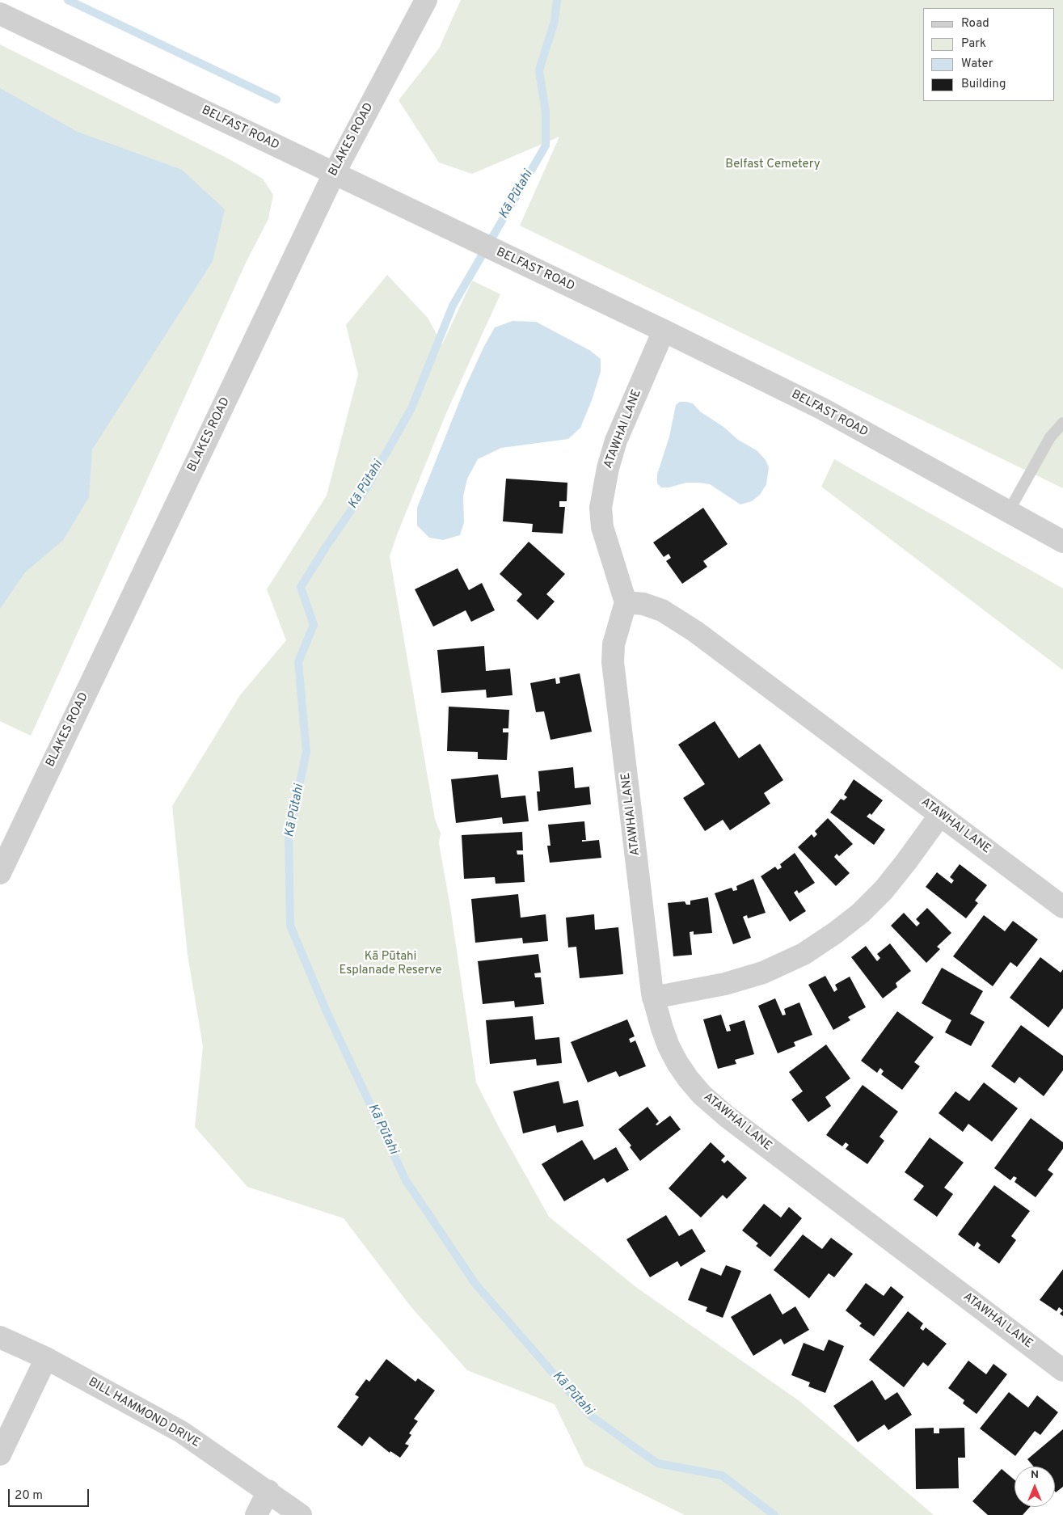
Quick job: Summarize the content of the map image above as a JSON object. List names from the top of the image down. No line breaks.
{"streets":{"street":["BELFAST ROAD","BLAKES ROAD","ATAWHAI LANE","BILL HAMMOND DRIVE"]},"crossings":[["BELFAST ROAD","BLAKES ROAD"],["BELFAST ROAD","ATAWHAI LANE"]],"water":["Kā Pūtahi"],"parks":["Belfast Cemetery","Kā Pūtahi Esplanade Reserve"],"legend":["Road","Park","Water","Building"],"scale_bar":"20 m","north":"top"}
